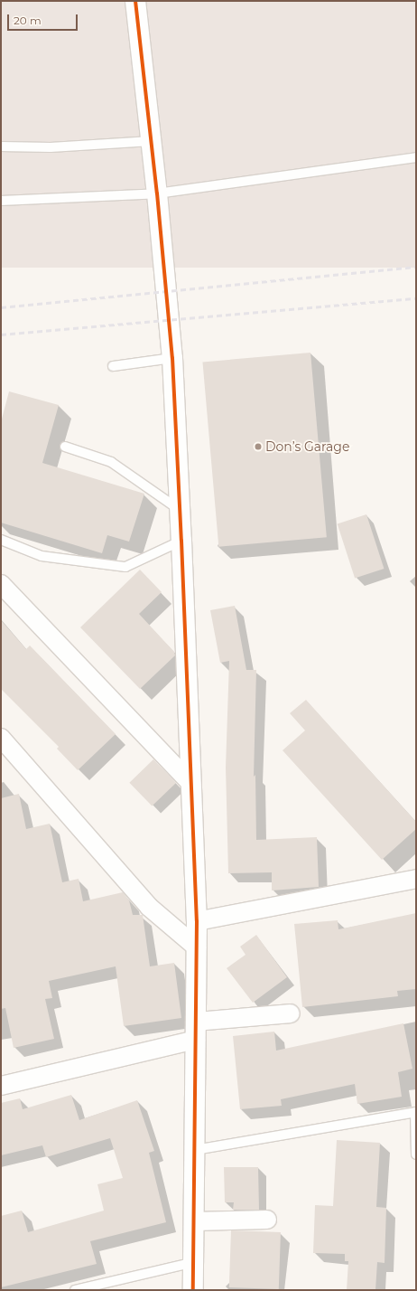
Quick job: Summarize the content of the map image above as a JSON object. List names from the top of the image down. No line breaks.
{"places":["Don’s Garage"],"scale_bar":"20 m"}
